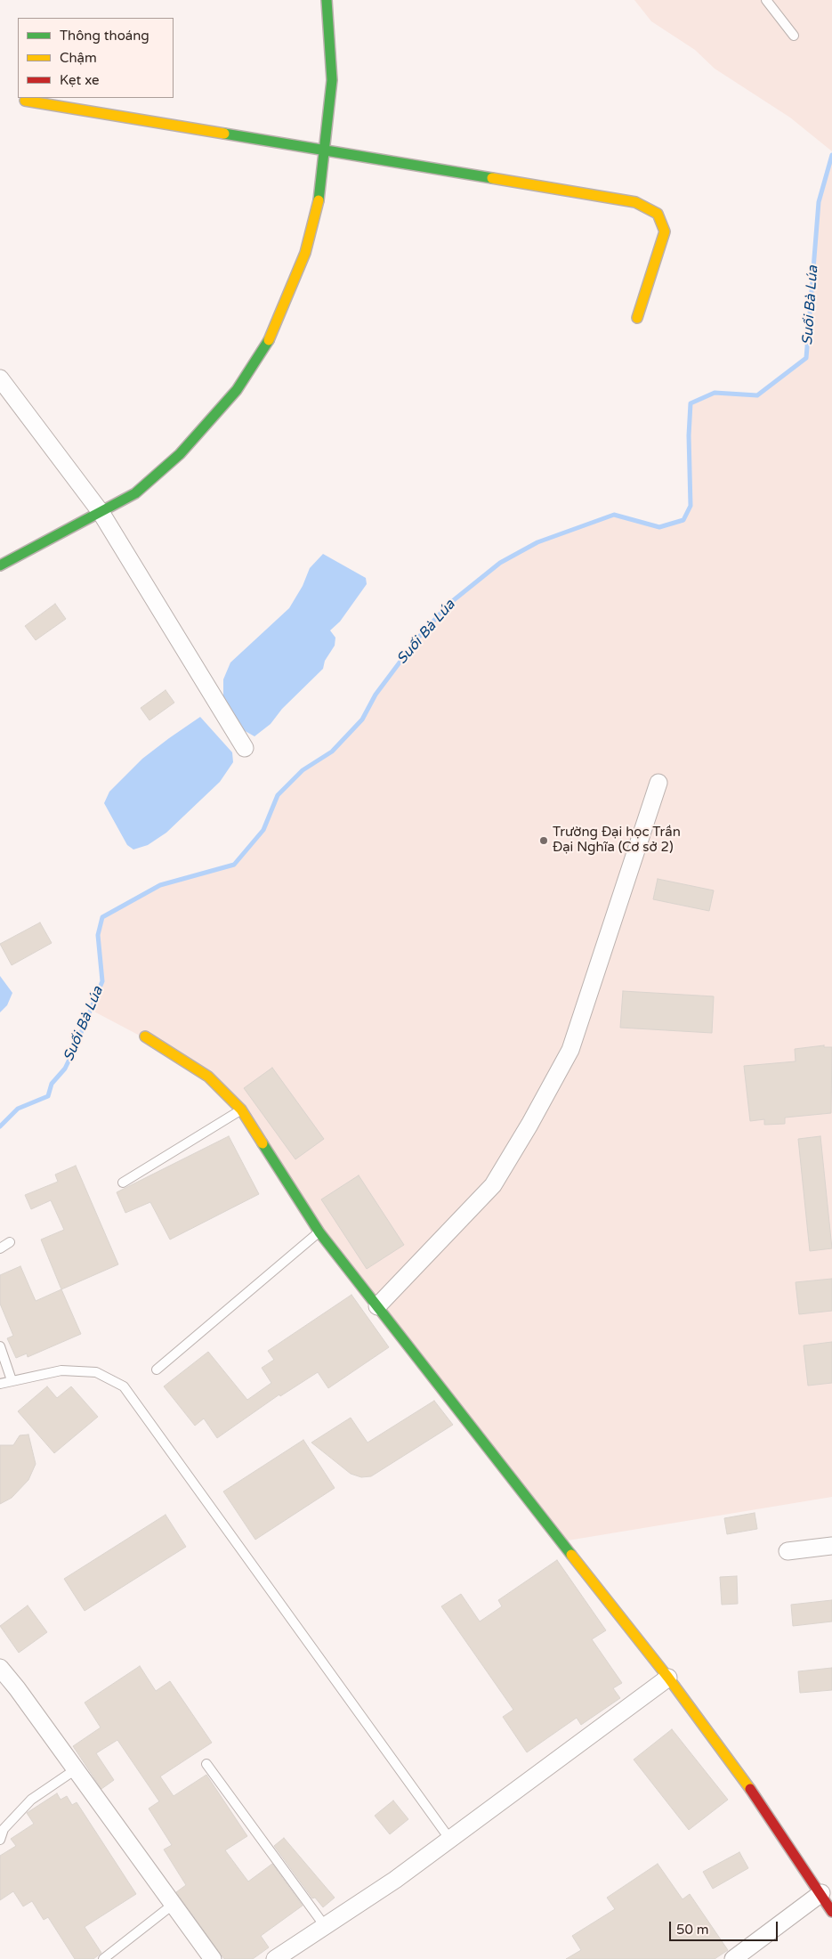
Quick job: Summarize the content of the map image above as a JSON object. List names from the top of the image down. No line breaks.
{"water":["Suối Bà Lúa"],"places":["Trường Đại học Trần Đại Nghĩa (Cơ sở 2)"],"legend":["Thông thoáng","Chậm","Kẹt xe"],"scale_bar":"50 m"}
